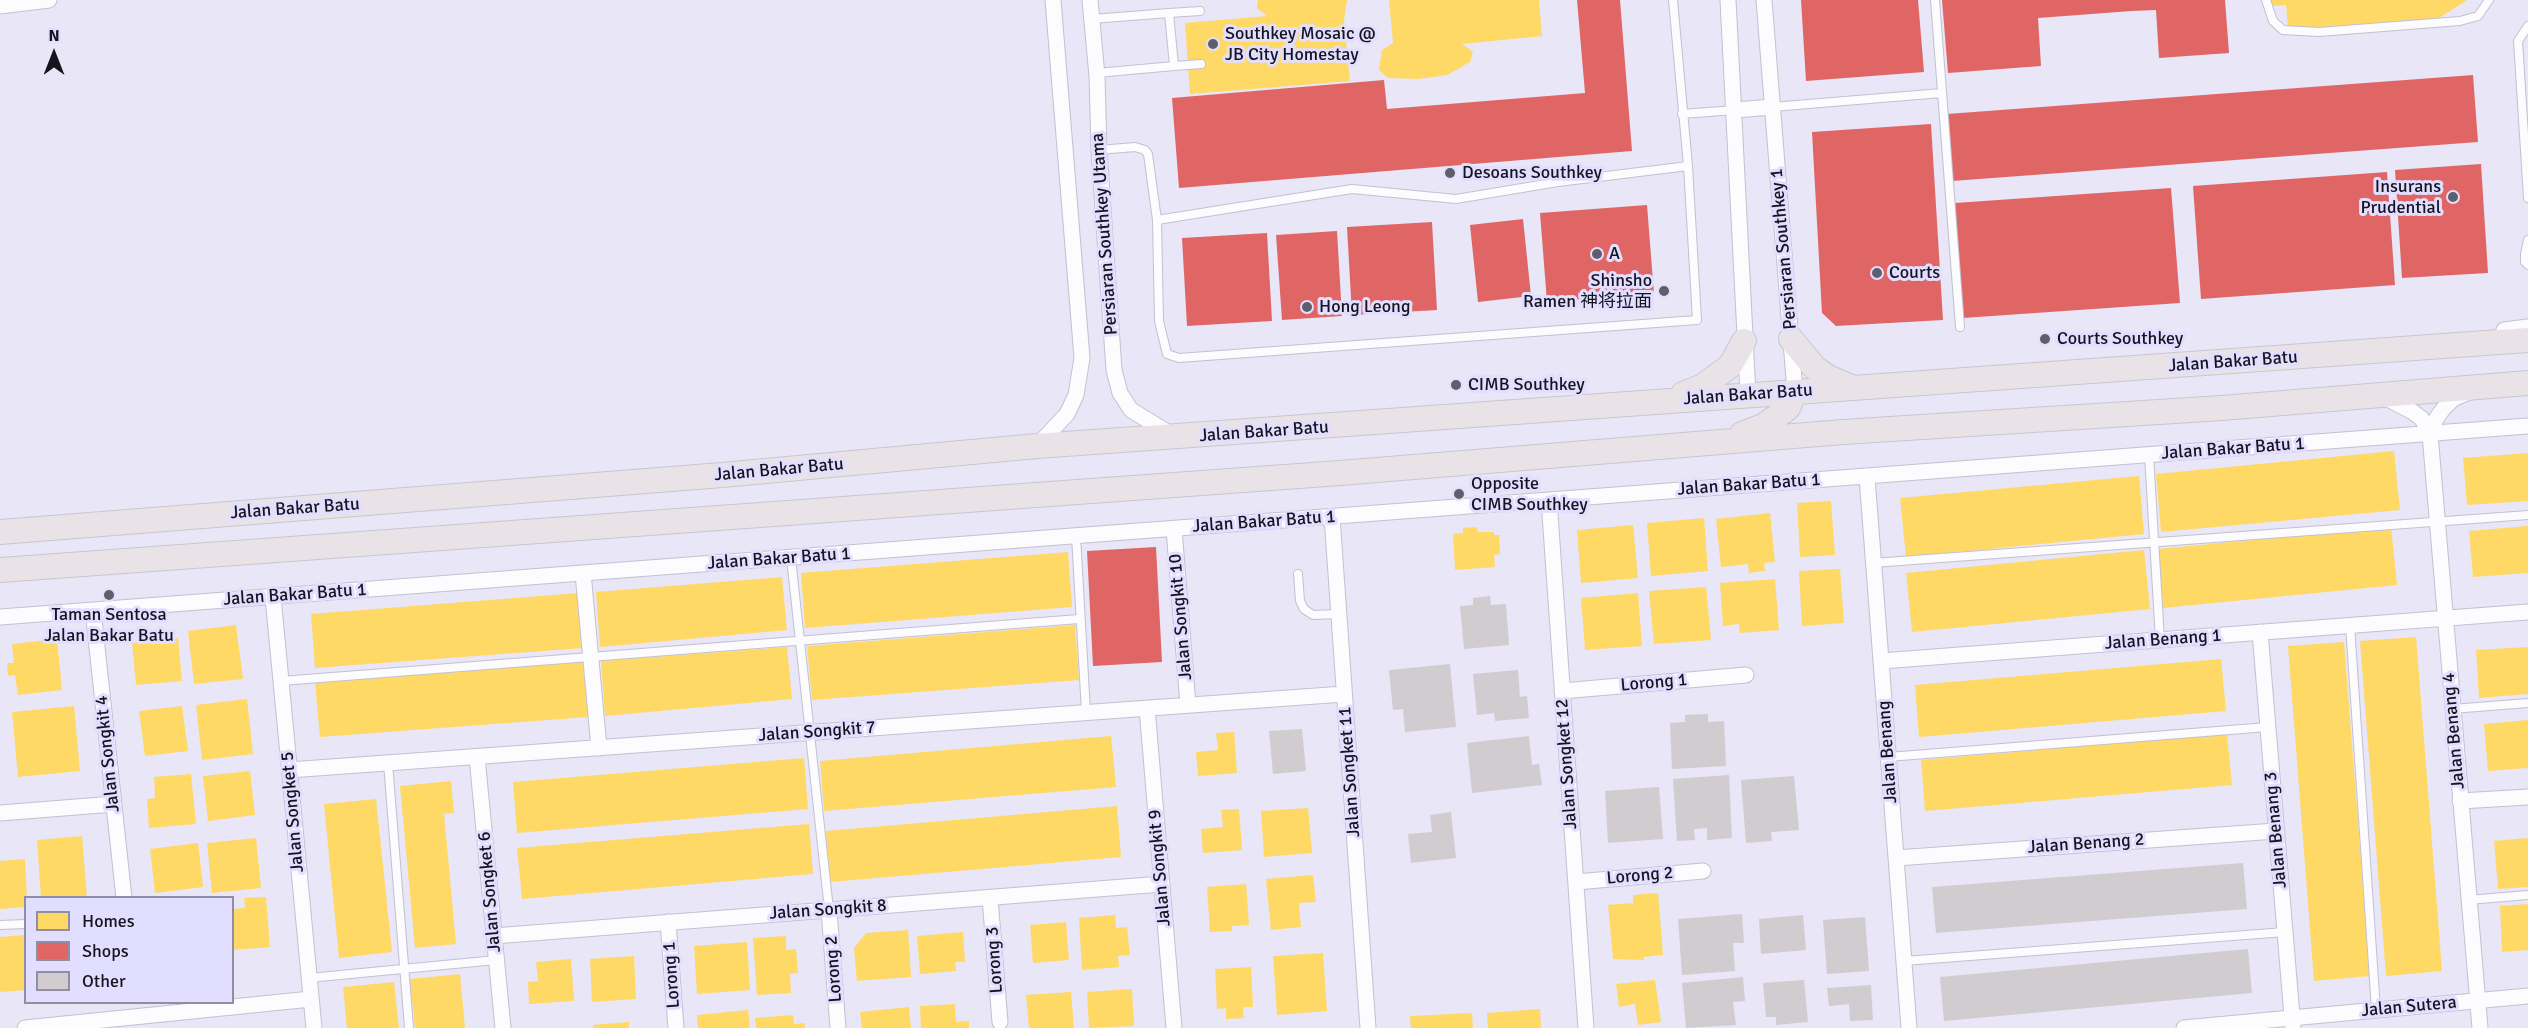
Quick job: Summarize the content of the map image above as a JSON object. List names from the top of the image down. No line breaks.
{"streets":{"main road":["Jalan Bakar Batu"],"street":["Persiaran Southkey Utama","Persiaran Southkey 1","Jalan Bakar Batu 1","Jalan Songkit 10","Jalan Benang 1","Lorong 1","Jalan Benang 4","Jalan Songkit 7","Jalan Benang","Jalan Songkit 4","Jalan Songket 12","Jalan Songket 11","Jalan Songket 5","Jalan Benang 3","Jalan Benang 2","Jalan Songkit 9","Lorong 2","Jalan Songket 6","Jalan Songkit 8","Lorong 3","Jalan Sutera"]},"crossings":[["Persiaran Southkey Utama","Jalan Bakar Batu"],["Persiaran Southkey 1","Jalan Bakar Batu"],["Jalan Bakar Batu 1","Jalan Songkit 10"],["Jalan Bakar Batu 1","Jalan Benang 4"],["Jalan Bakar Batu 1","Jalan Benang"],["Jalan Bakar Batu 1","Jalan Songkit 4"],["Jalan Bakar Batu 1","Jalan Songket 12"],["Jalan Bakar Batu 1","Jalan Songket 11"],["Jalan Bakar Batu 1","Jalan Songket 5"],["Jalan Songkit 10","Jalan Songkit 7"],["Jalan Benang 1","Jalan Benang 4"],["Jalan Benang 1","Jalan Benang"],["Jalan Benang 1","Jalan Benang 3"],["Lorong 1","Jalan Songket 12"],["Lorong 1","Jalan Songkit 8"],["Jalan Benang 4","Jalan Sutera"],["Jalan Songkit 7","Jalan Songket 11"],["Jalan Songkit 7","Jalan Songket 5"],["Jalan Songkit 7","Jalan Songkit 9"],["Jalan Songkit 7","Jalan Songket 6"],["Jalan Benang","Jalan Benang 2"],["Jalan Songket 12","Lorong 2"],["Jalan Benang 3","Jalan Benang 2"],["Jalan Benang 3","Jalan Sutera"],["Jalan Songkit 9","Jalan Songkit 8"],["Lorong 2","Jalan Songkit 8"],["Jalan Songket 6","Jalan Songkit 8"],["Jalan Songkit 8","Lorong 3"]],"places":["Southkey Mosaic @ JB City Homestay","Desoans Southkey","Insurans Prudential","A","Courts","Shinsho Ramen 神将拉面","Hong Leong","Courts Southkey","CIMB Southkey","Opposite CIMB Southkey","Taman Sentosa Jalan Bakar Batu"],"legend":["Homes","Shops","Other"],"north":"top"}
